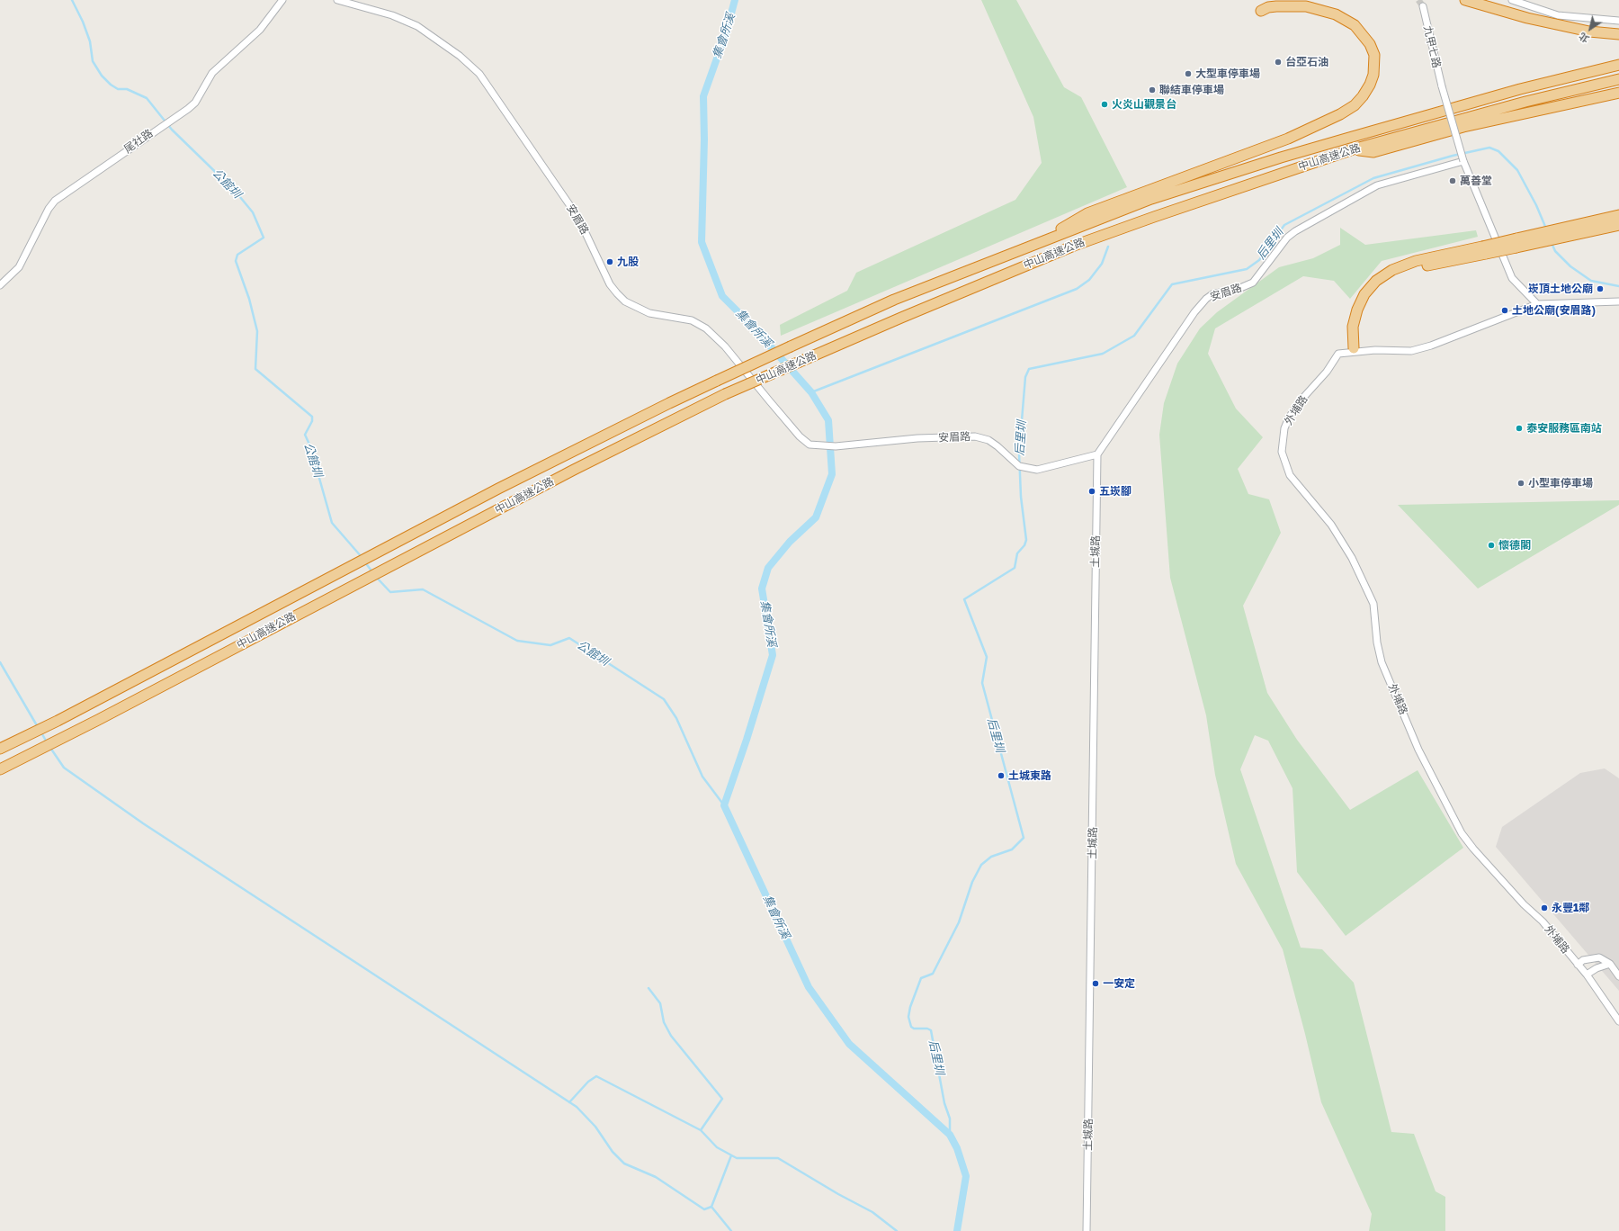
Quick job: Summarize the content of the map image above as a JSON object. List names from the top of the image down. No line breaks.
{"streets":{"highway":["中山高速公路"],"street":["九甲七路","尾社路","安眉路","外埔路","土城路"]},"crossings":[["九甲七路","安眉路"],["安眉路","土城路"]],"water":["集會所溪","公館圳","后里圳"],"places":["台亞石油","大型車停車場","聯結車停車場","火炎山觀景台","萬善堂","九股","崁頂土地公廟","土地公廟(安眉路)","泰安服務區南站","小型車停車場","五崁腳","懷德閣","土城東路","永豐1鄰","一安定"],"north":"bottom left"}
